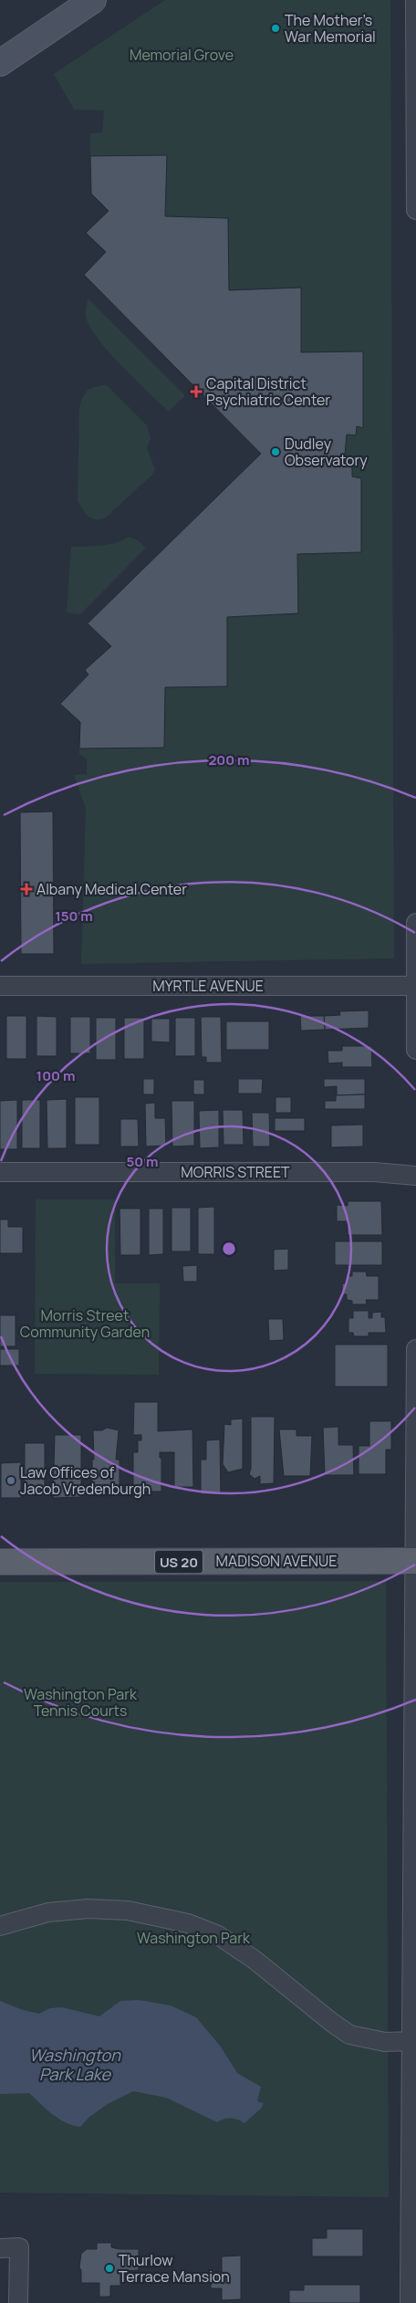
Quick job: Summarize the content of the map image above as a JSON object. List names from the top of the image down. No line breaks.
{"streets":{"main road":["MADISON AVENUE","US 20"],"street":["MYRTLE AVENUE","MORRIS STREET"]},"water":["Washington Park Lake"],"parks":["Memorial Grove","Morris Street Community Garden","Washington Park Tennis Courts","Washington Park"],"places":{"other":["The Mother’s War Memorial","Dudley Observatory","Law Offices of Jacob Vredenburgh","Thurlow Terrace Mansion"],"health":["Capital District Psychiatric Center","Albany Medical Center"]},"rings":["200 m","150 m","100 m","50 m"]}
